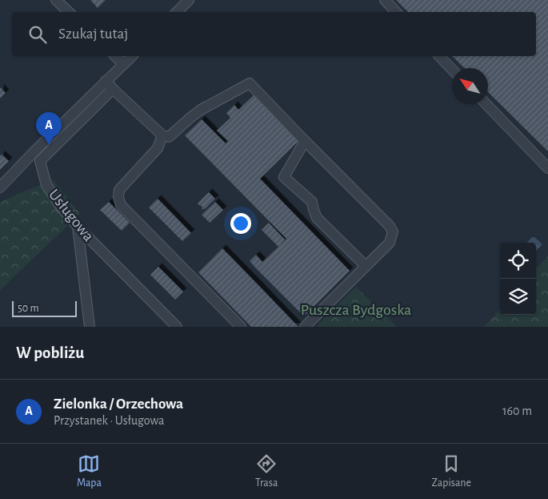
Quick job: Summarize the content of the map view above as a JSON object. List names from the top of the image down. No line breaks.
{"streets":{"street":["Usługowa"]},"parks":["Puszcza Bydgoska"],"scale_bar":"50 m","north":"top left","page":{"search":"Szukaj tutaj","pins":"A","scale":"50 m","heading":"W pobliżu","list":[{"mark":"A","name":"Zielonka / Orzechowa","note":"Przystanek · Usługowa","value":"160 m"}],"nav":["Mapa","Trasa","Zapisane"]}}
